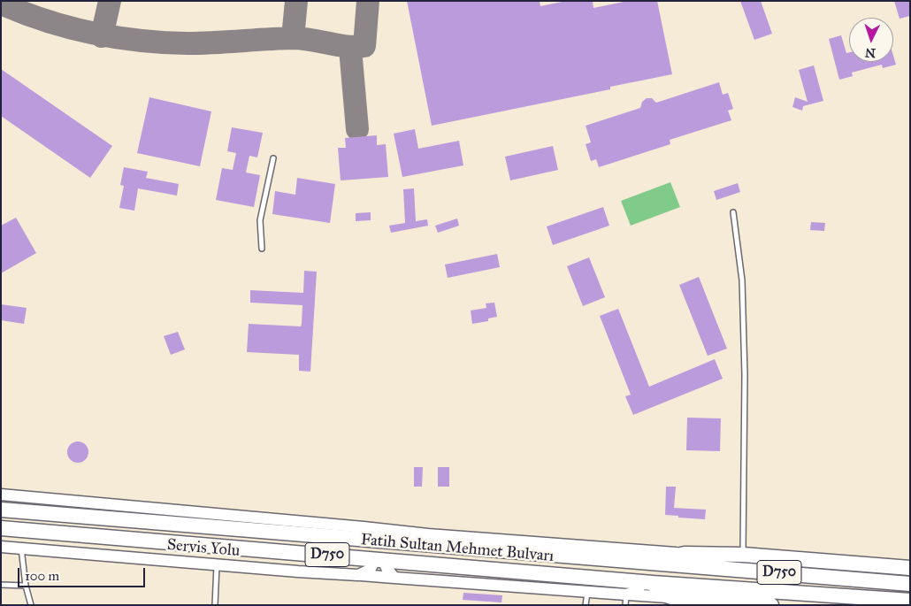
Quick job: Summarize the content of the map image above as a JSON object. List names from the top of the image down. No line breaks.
{"streets":{"highway":["Fatih Sultan Mehmet Bulvarı","D750"],"street":["Servis Yolu"]},"scale_bar":"100 m","north":"bottom"}
